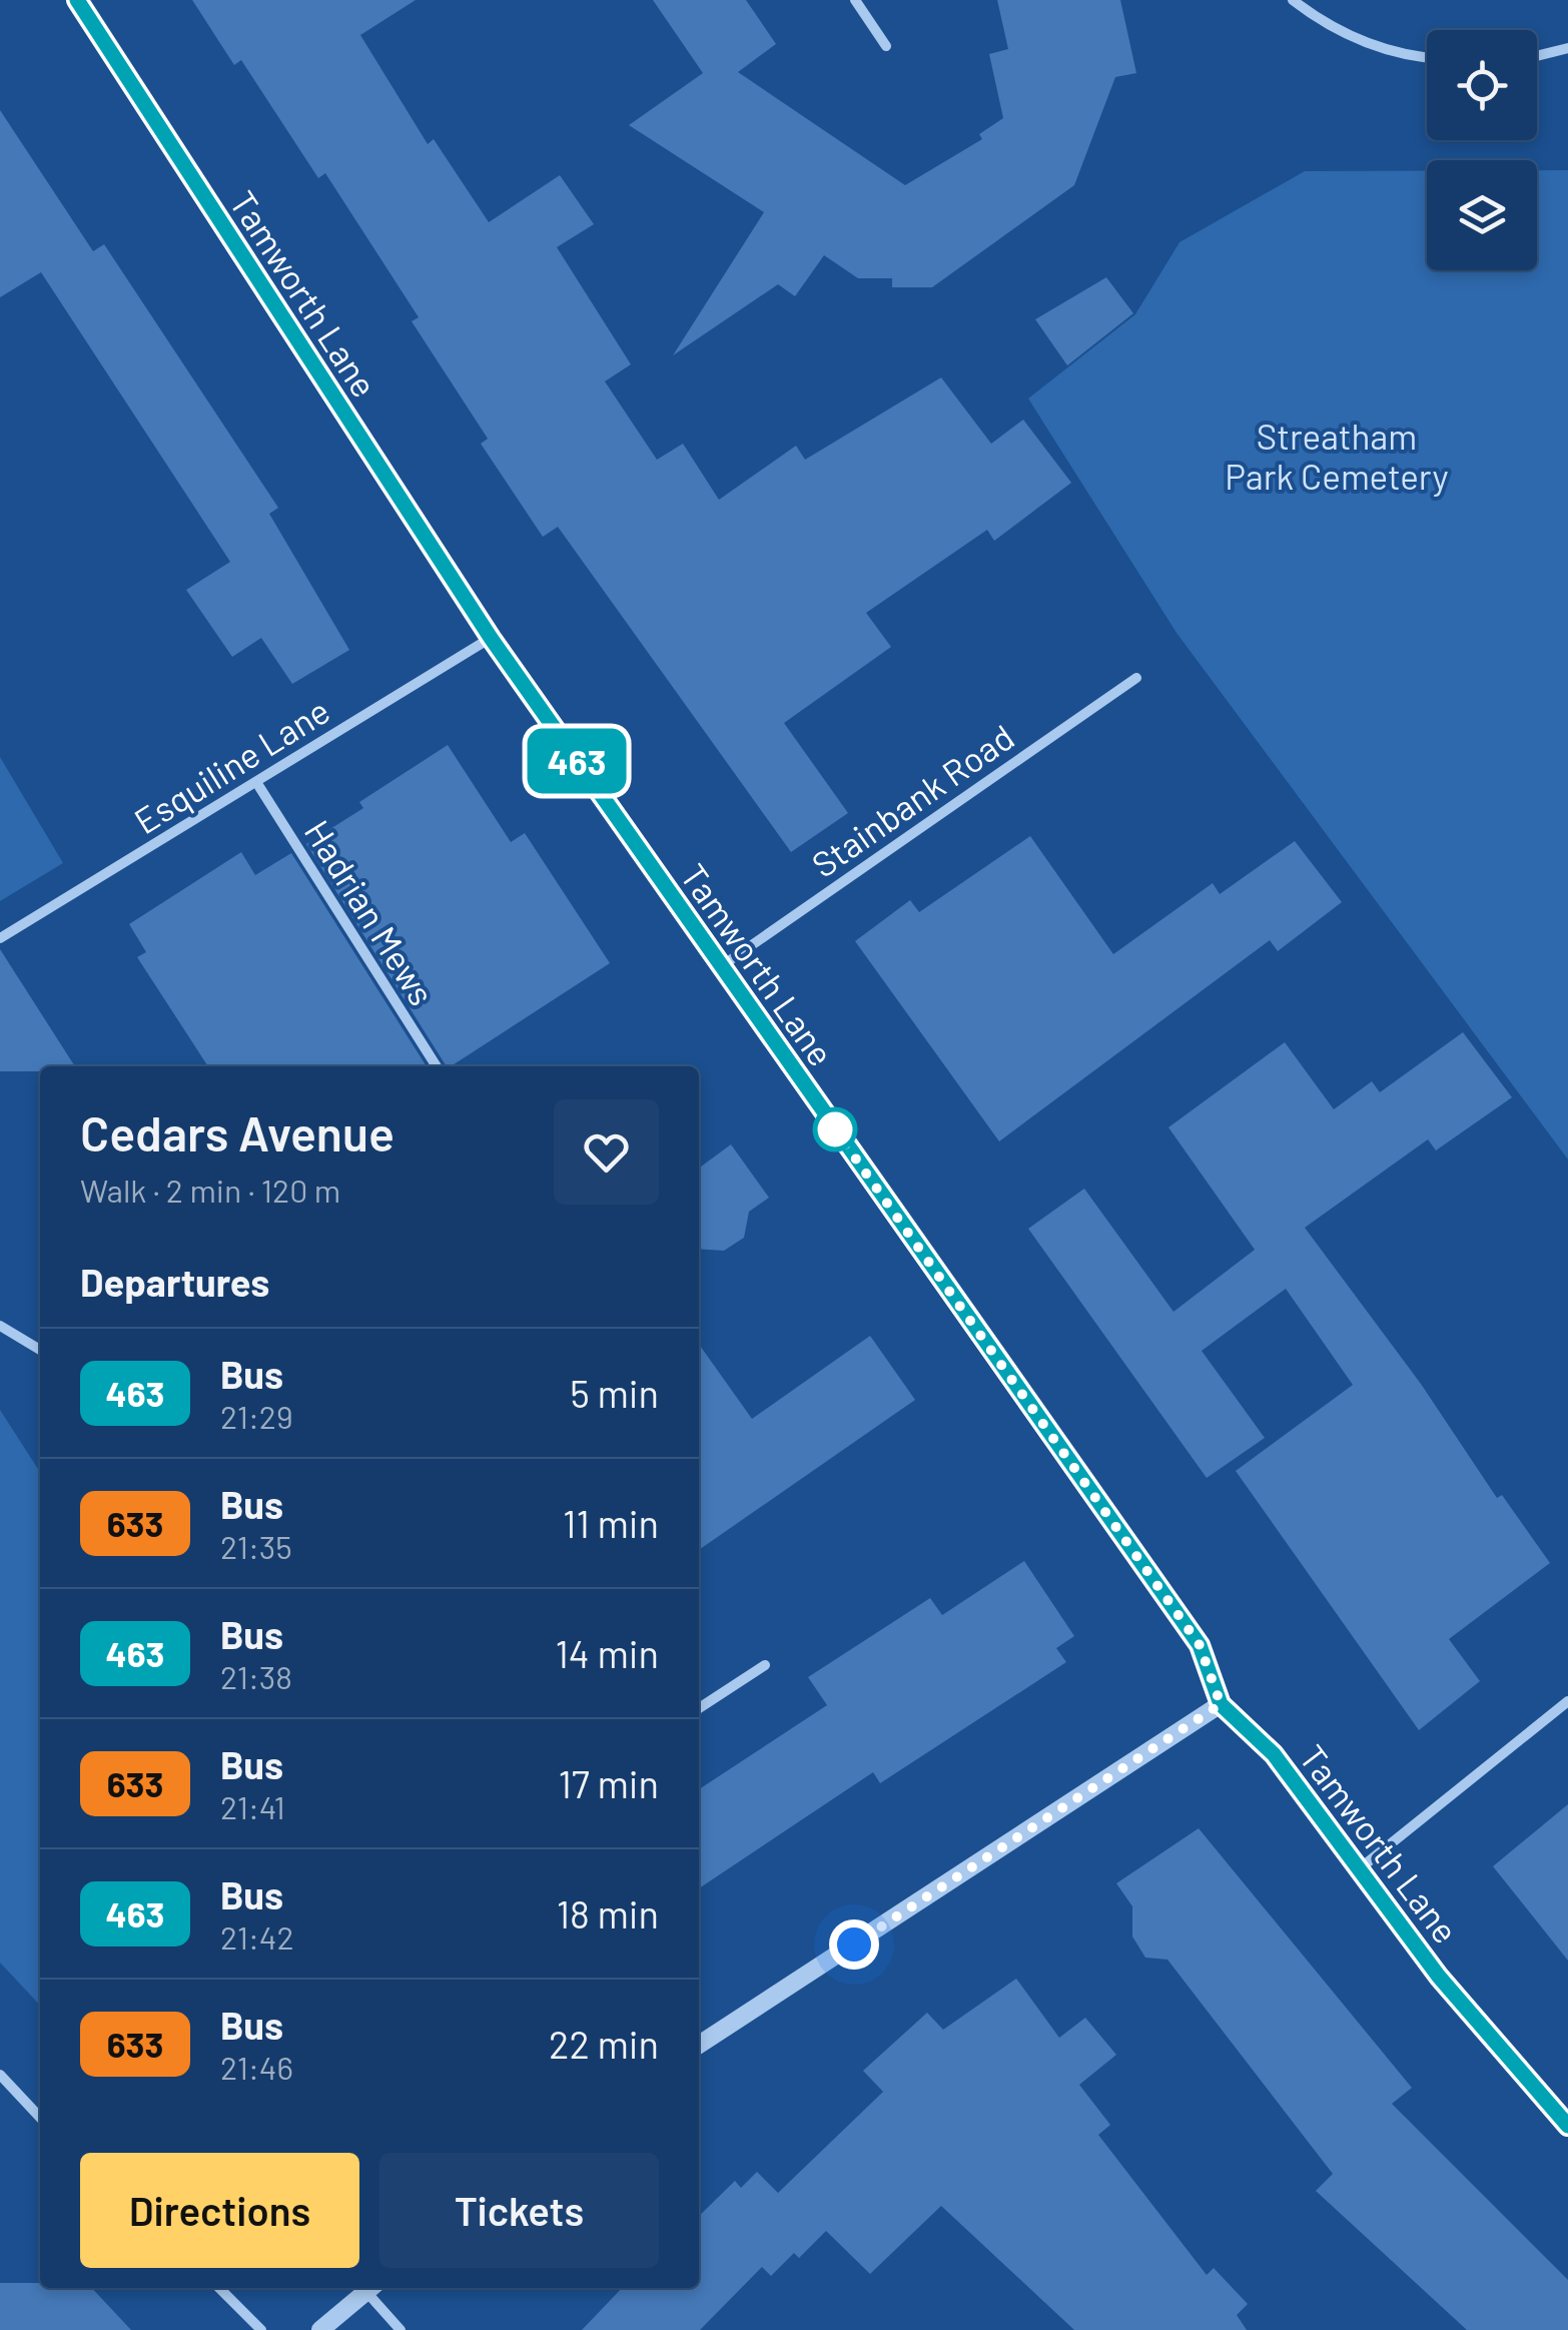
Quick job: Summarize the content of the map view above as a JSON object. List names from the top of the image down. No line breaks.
{"streets":{"street":["Tamworth Lane","Esquiline Lane","Stainbank Road","Hadrian Mews"]},"crossings":[["Tamworth Lane","Esquiline Lane"],["Tamworth Lane","Stainbank Road"],["Esquiline Lane","Hadrian Mews"]],"parks":["Streatham Park Cemetery"],"lines":["bus line 463"],"page":{"on_map":"463","heading":[["Cedars Avenue","Walk · 2 min · 120 m"],"Departures"],"list":[{"mark":"463","name":"Bus","note":"21:29","value":"5 min"},{"mark":"633","name":"Bus","note":"21:35","value":"11 min"},{"mark":"463","name":"Bus","note":"21:38","value":"14 min"},{"mark":"633","name":"Bus","note":"21:41","value":"17 min"},{"mark":"463","name":"Bus","note":"21:42","value":"18 min"},{"mark":"633","name":"Bus","note":"21:46","value":"22 min"}],"buttons":["Directions","Tickets"]}}
